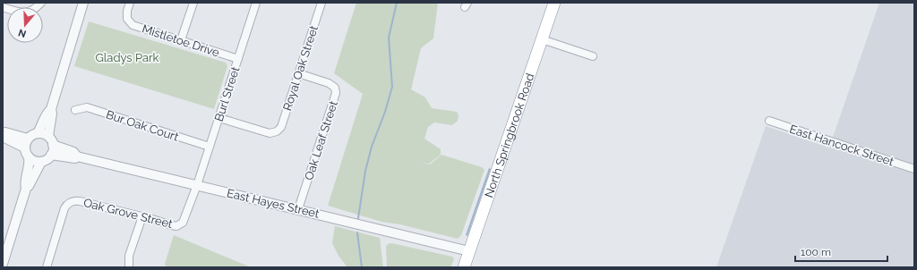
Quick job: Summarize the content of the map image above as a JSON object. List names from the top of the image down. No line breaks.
{"streets":{"highway":["North Springbrook Road"],"street":["Mistletoe Drive","Royal Oak Street","Burl Street","Bur Oak Court","Oak Leaf Street","East Hancock Street","East Hayes Street","Oak Grove Street"]},"crossings":[["Mistletoe Drive","Burl Street"],["Royal Oak Street","Burl Street"],["Royal Oak Street","Oak Leaf Street"],["Burl Street","Bur Oak Court"],["Burl Street","East Hayes Street"],["Burl Street","Oak Grove Street"],["North Springbrook Road","East Hayes Street"],["Oak Leaf Street","East Hayes Street"],["East Hayes Street","Oak Grove Street"]],"parks":["Gladys Park"],"scale_bar":"100 m","north":"bottom"}
